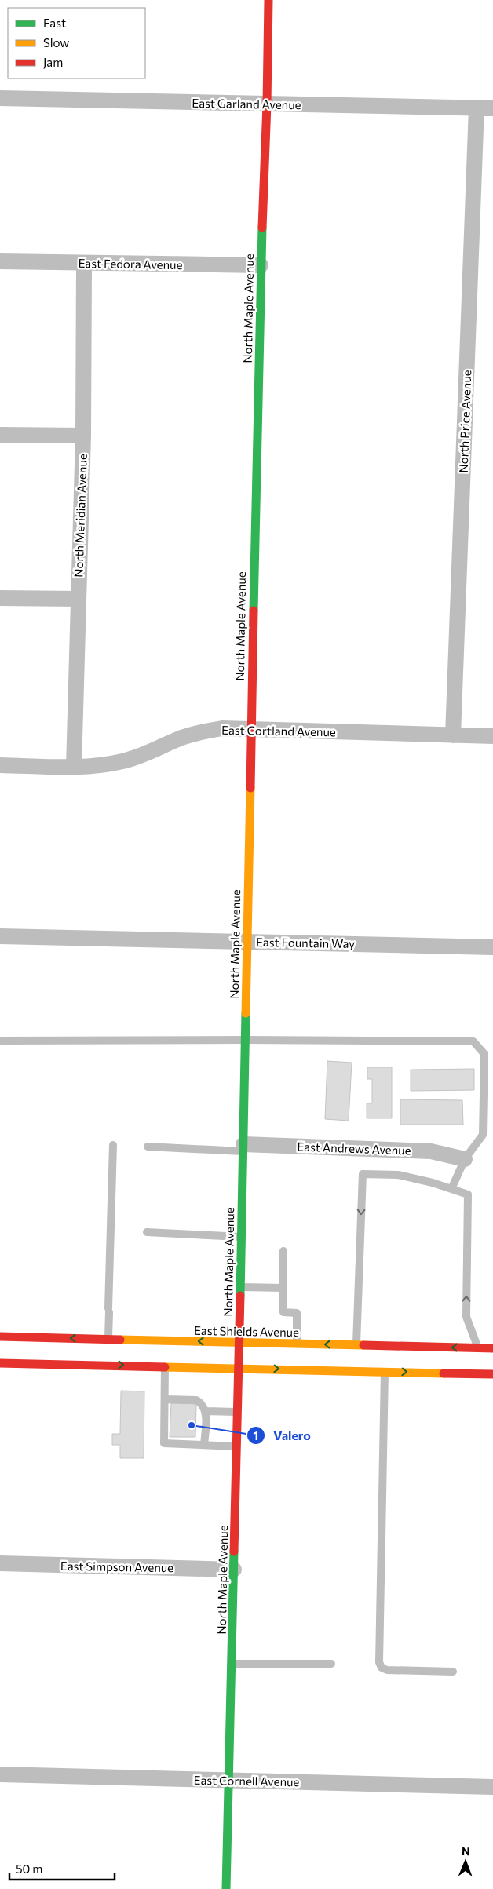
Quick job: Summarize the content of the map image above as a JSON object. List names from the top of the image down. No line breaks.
{"streets":{"street":["East Garland Avenue","East Fedora Avenue","North Maple Avenue","North Price Avenue","North Meridian Avenue","East Cortland Avenue","East Fountain Way","East Andrews Avenue","East Shields Avenue","East Simpson Avenue","East Cornell Avenue"]},"crossings":[["East Garland Avenue","North Maple Avenue"],["East Garland Avenue","North Price Avenue"],["East Fedora Avenue","North Maple Avenue"],["East Fedora Avenue","North Meridian Avenue"],["North Maple Avenue","East Cortland Avenue"],["North Maple Avenue","East Fountain Way"],["North Maple Avenue","East Andrews Avenue"],["North Maple Avenue","East Shields Avenue"],["North Maple Avenue","East Simpson Avenue"],["North Maple Avenue","East Cornell Avenue"],["North Price Avenue","East Cortland Avenue"],["North Meridian Avenue","East Cortland Avenue"]],"places":["Valero"],"legend":["Fast","Slow","Jam"],"scale_bar":"50 m","north":"top"}
